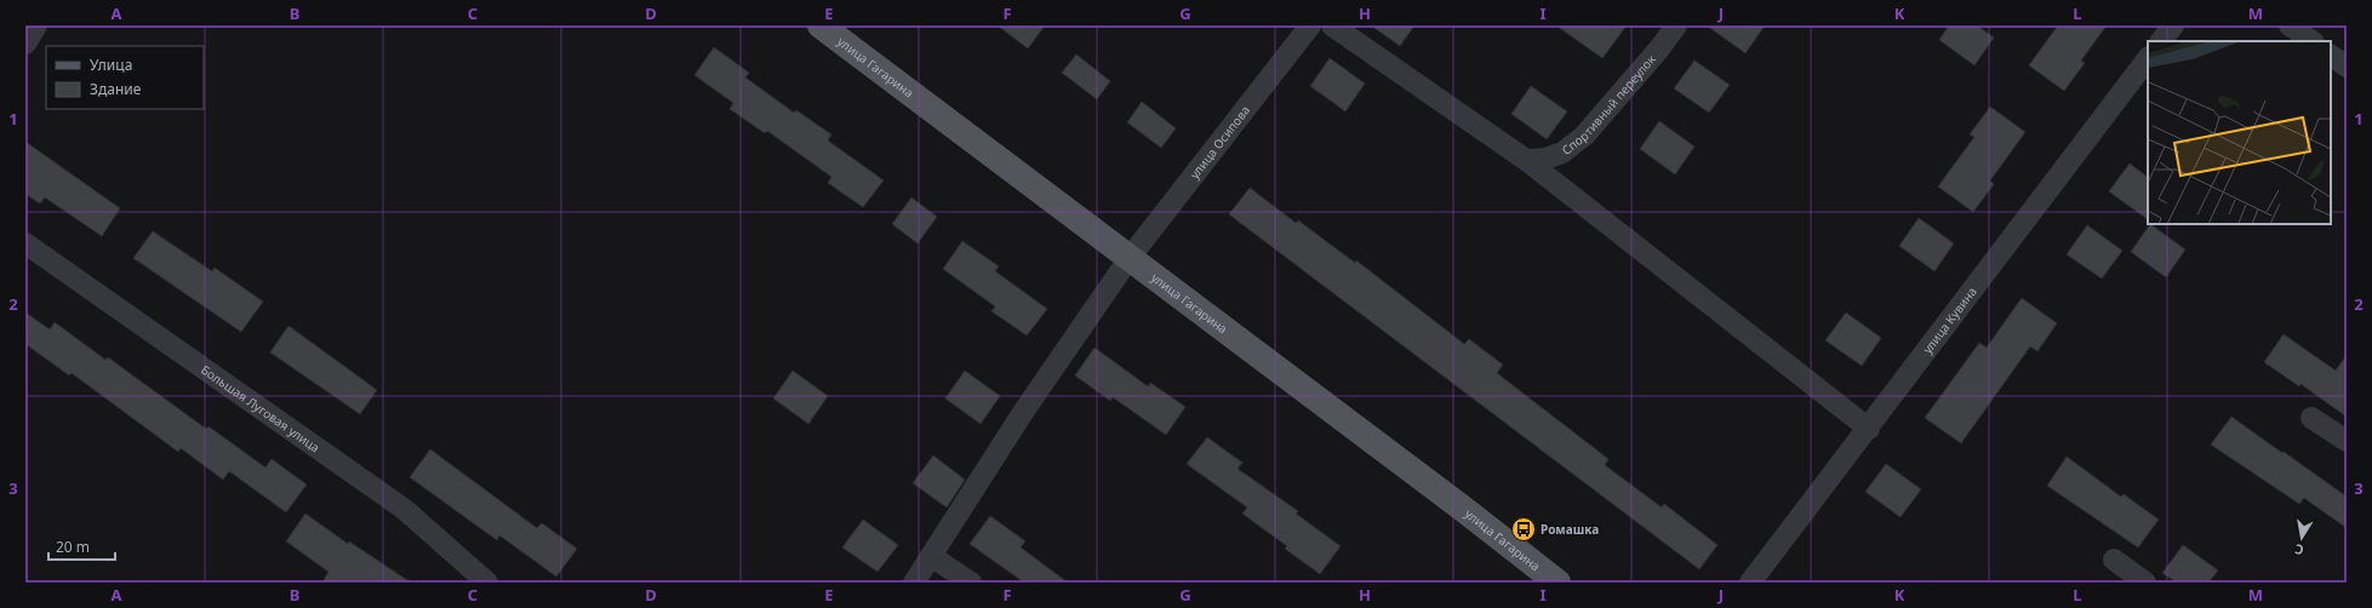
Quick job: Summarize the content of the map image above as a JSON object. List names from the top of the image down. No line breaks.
{"streets":{"main road":["улица Гагарина"],"street":["Спортивный переулок","улица Осипова","улица Кувина","Большая Луговая улица"]},"crossings":[["улица Гагарина","улица Осипова"]],"places":{"bus stop":["Ромашка"]},"legend":["Улица","Здание"],"scale_bar":"20 m","north":"bottom","grid":{"columns":["A","B","C","D","E","F","G","H","I","J","K","L","M"],"rows":["1","2","3"]}}
